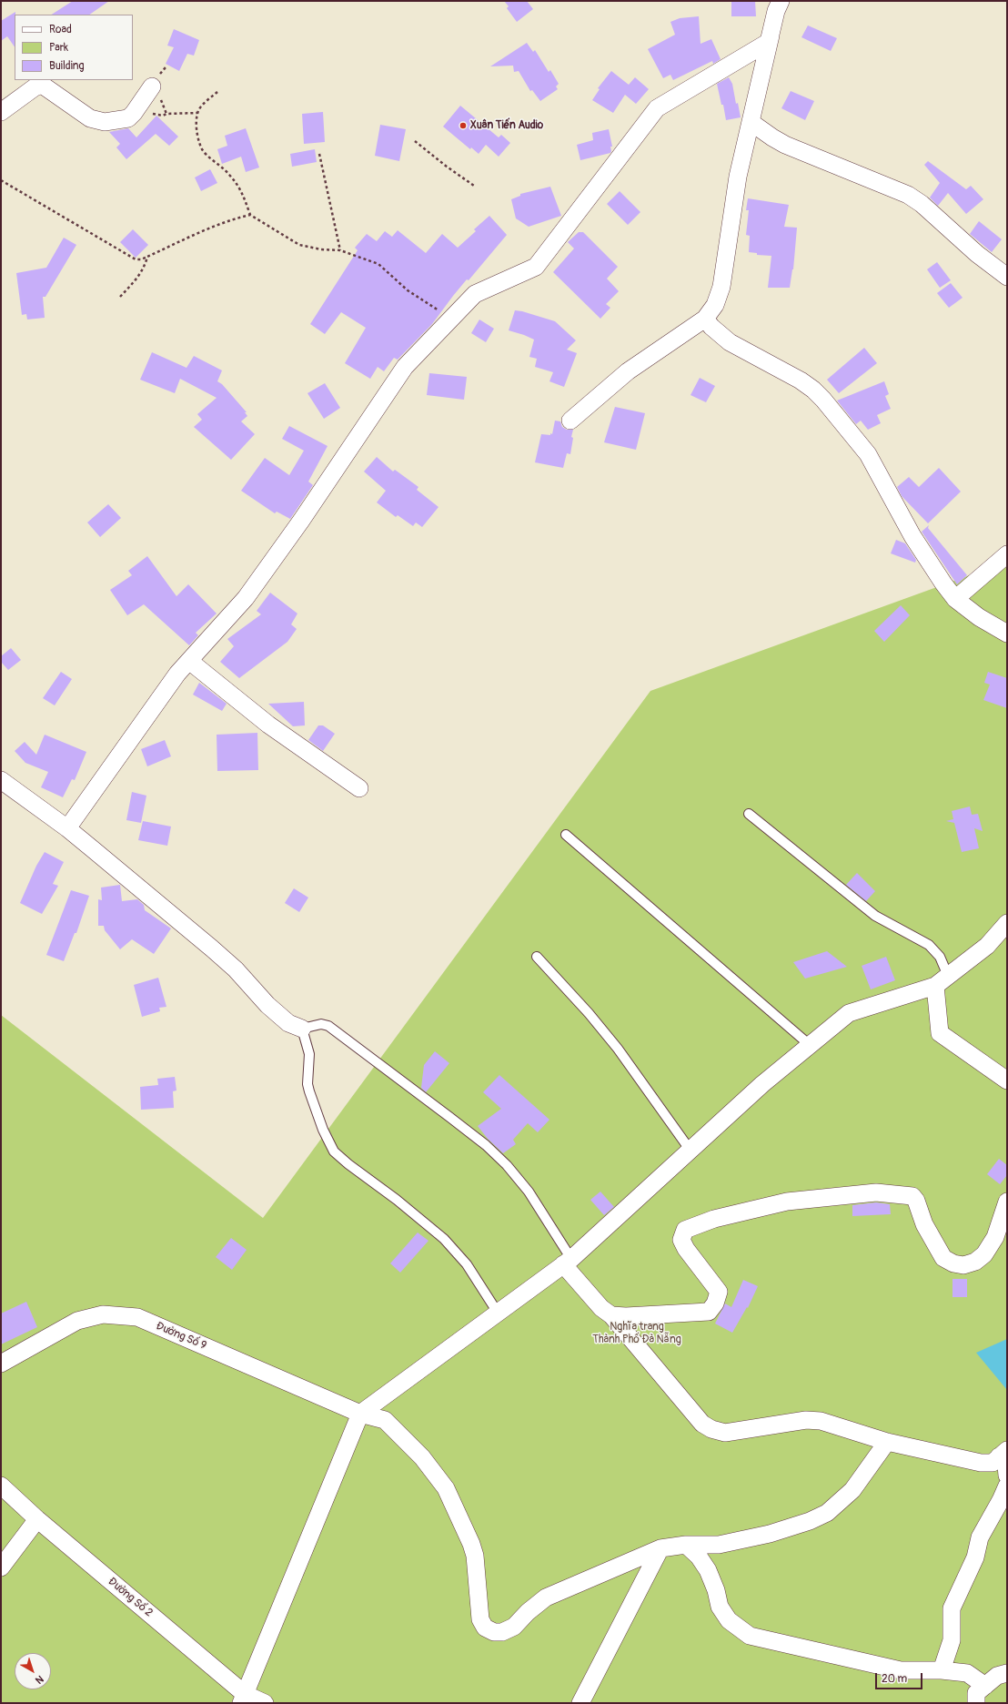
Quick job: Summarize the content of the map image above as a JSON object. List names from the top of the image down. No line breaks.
{"streets":{"street":["Đường Số 9","Đường Số 2"]},"parks":["Nghĩa trang Thành Phố Đà Nẵng"],"places":["Xuân Tiến Audio"],"legend":["Road","Park","Building"],"scale_bar":"20 m","north":"bottom right"}
